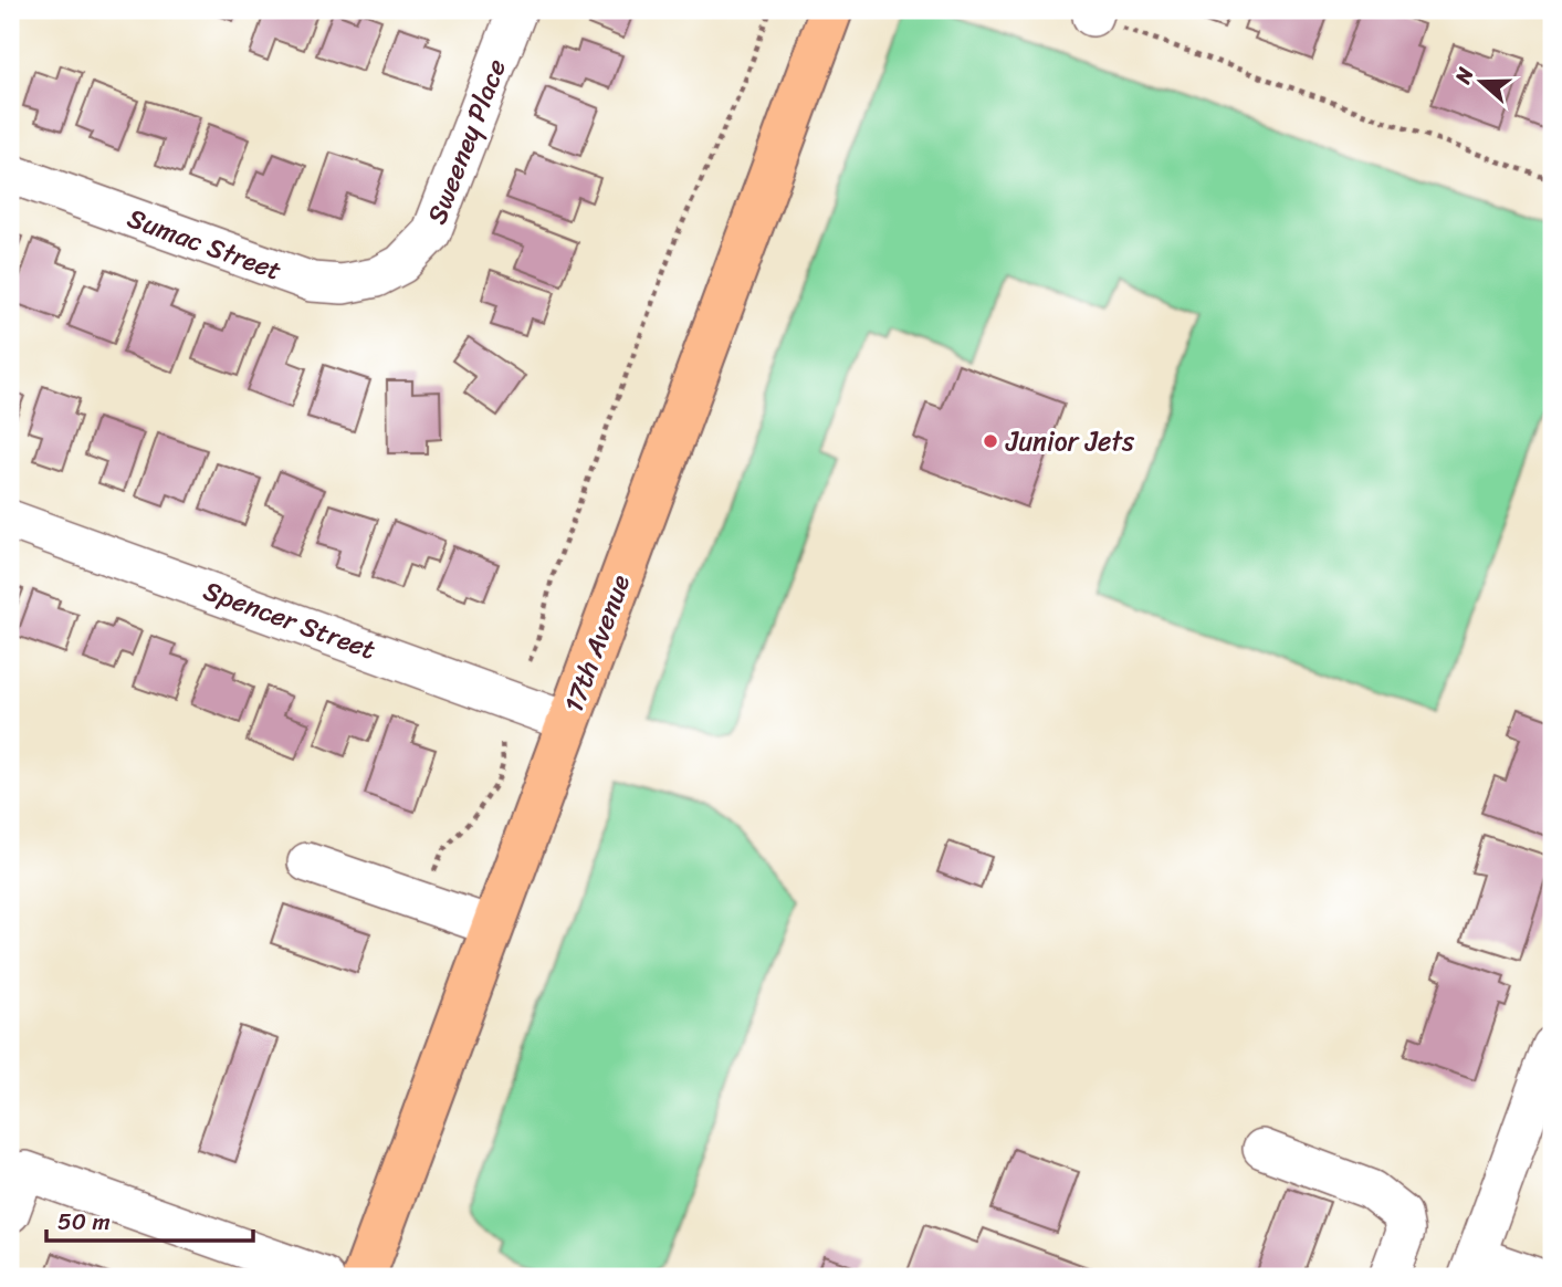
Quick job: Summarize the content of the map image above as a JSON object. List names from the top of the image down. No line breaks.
{"streets":{"main road":["17th Avenue"],"street":["Sweeney Place","Sumac Street","Spencer Street"]},"crossings":[["Sweeney Place","Sumac Street"],["Spencer Street","17th Avenue"]],"places":["Junior Jets"],"scale_bar":"50 m","north":"left"}
